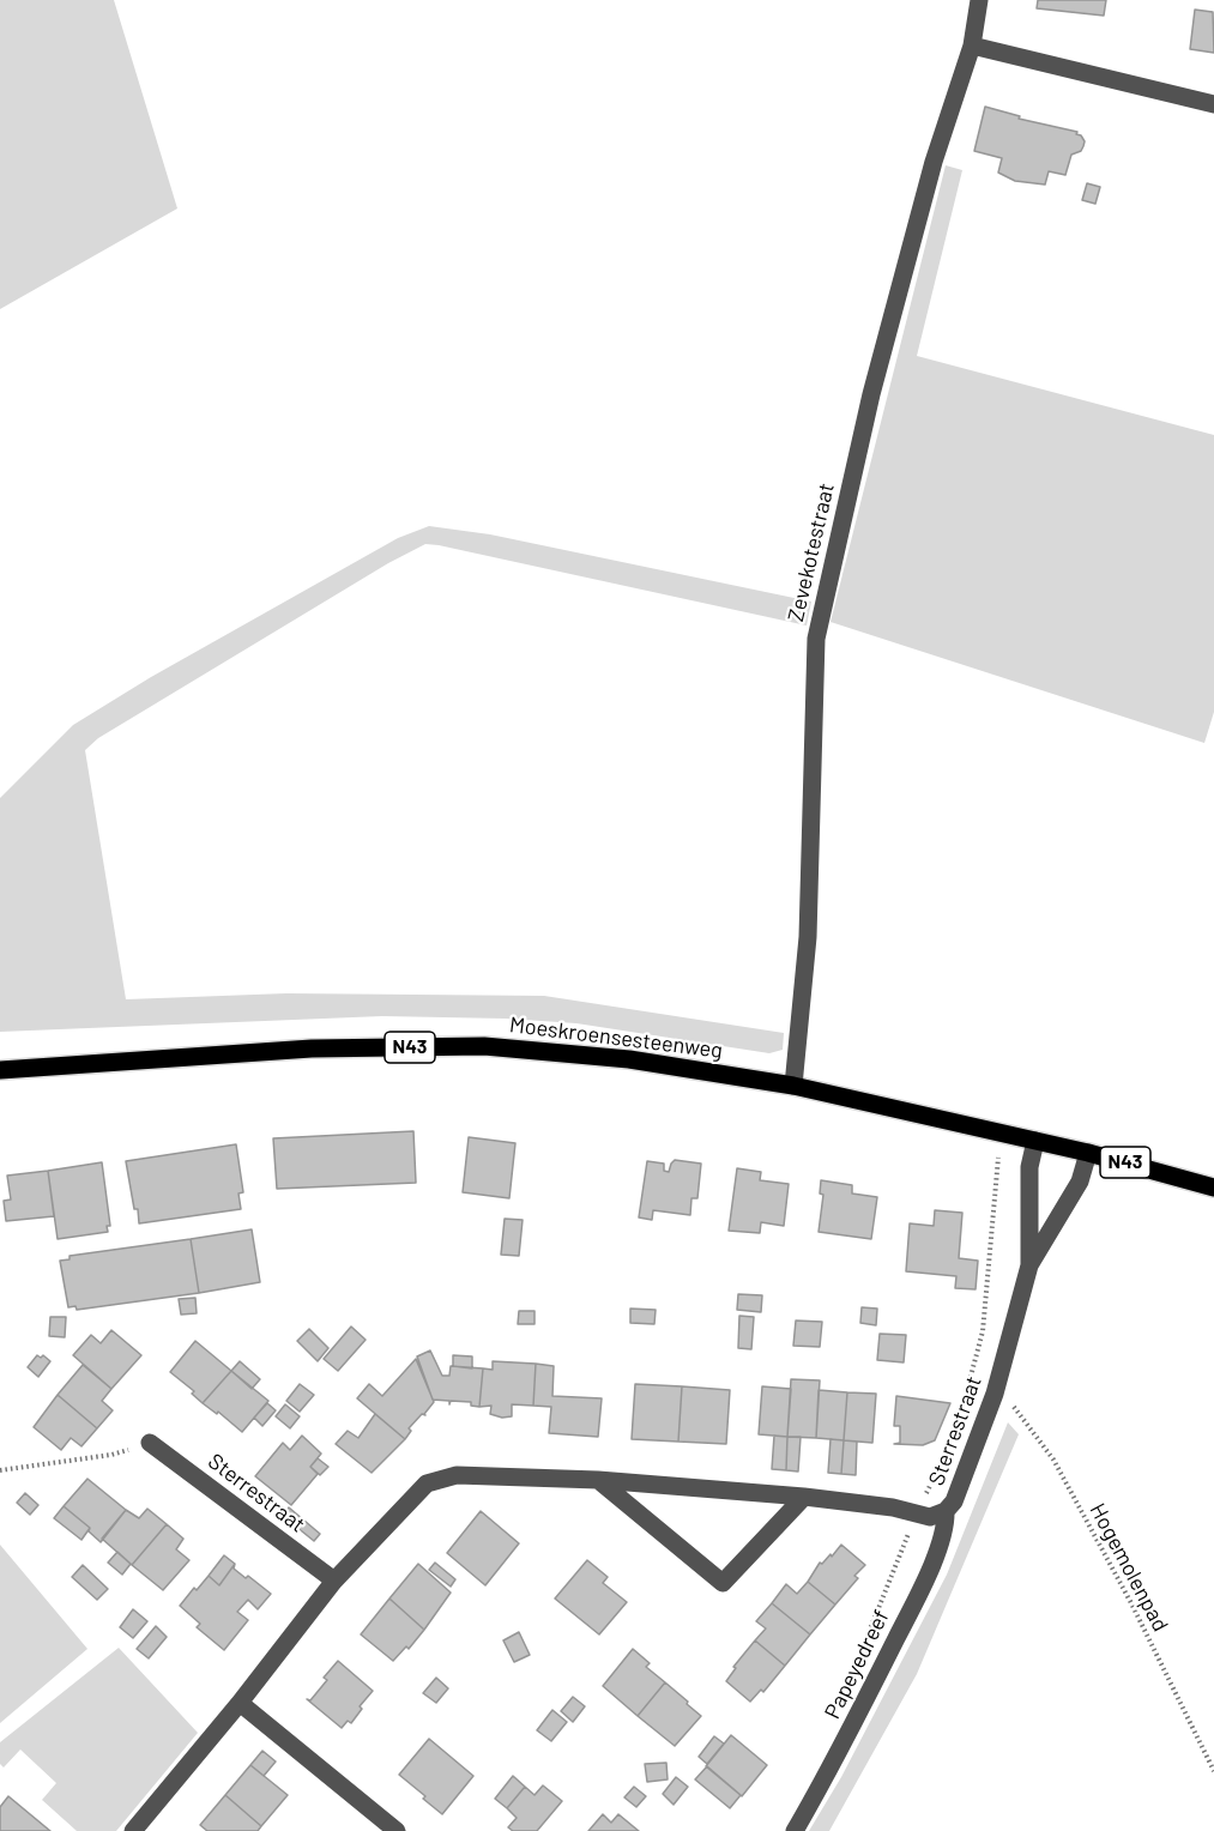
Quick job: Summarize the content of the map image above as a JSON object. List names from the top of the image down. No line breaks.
{"streets":{"main road":["Moeskroensesteenweg","N43"],"street":["Zevekotestraat","Sterrestraat","Papeyedreef"],"path":["Hogemolenpad"]},"crossings":[["Zevekotestraat","Moeskroensesteenweg"],["Moeskroensesteenweg","Sterrestraat"],["Sterrestraat","Hogemolenpad"],["Sterrestraat","Papeyedreef"]]}
